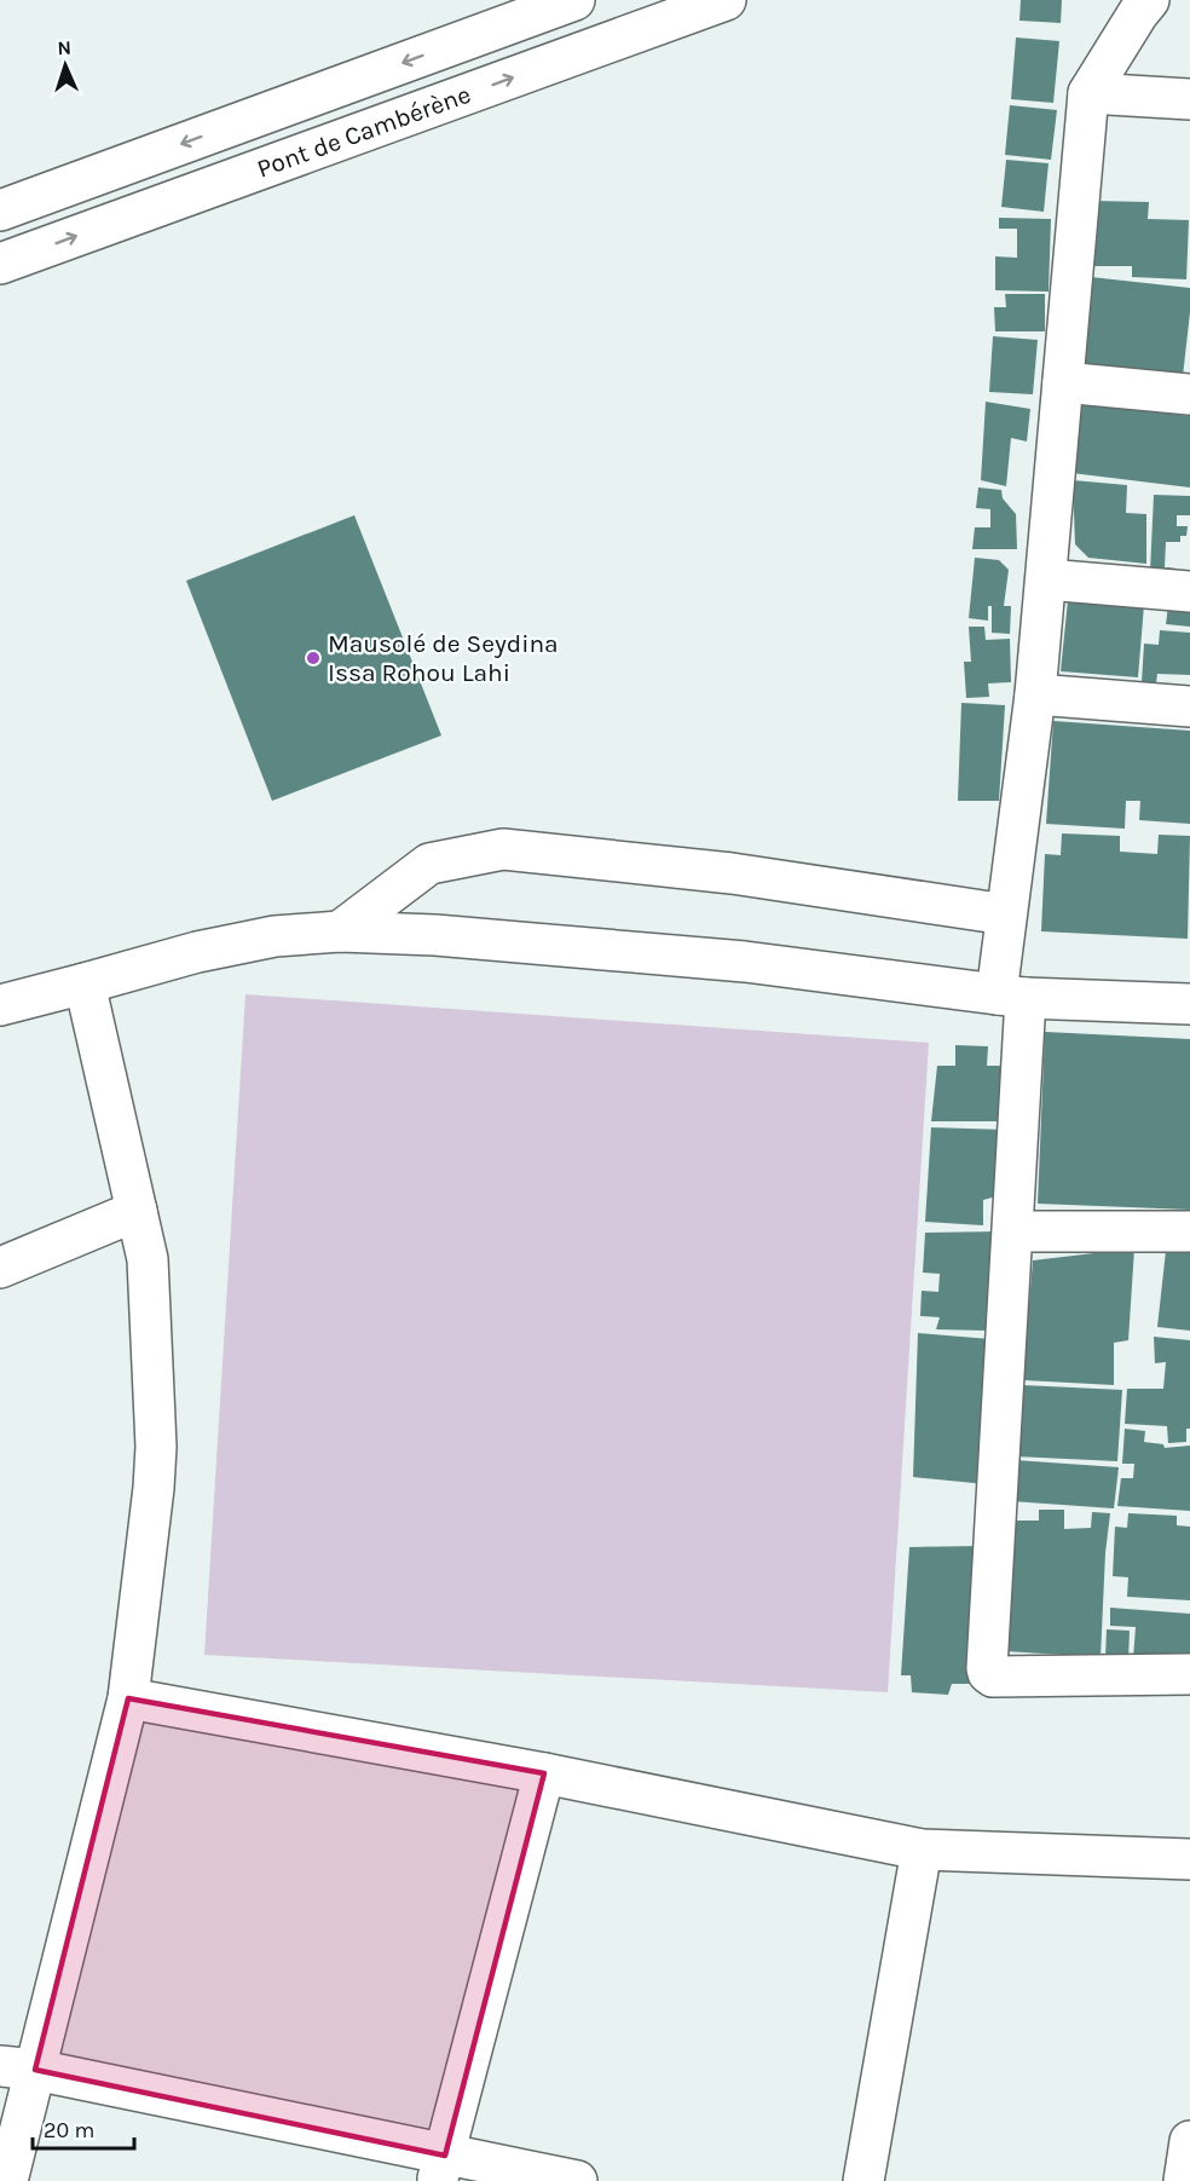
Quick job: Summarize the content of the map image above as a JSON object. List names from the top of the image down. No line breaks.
{"streets":{"main road":["Pont de Cambérène"]},"places":["Mausolé de Seydina Issa Rohou Lahi"],"scale_bar":"20 m","north":"top"}
